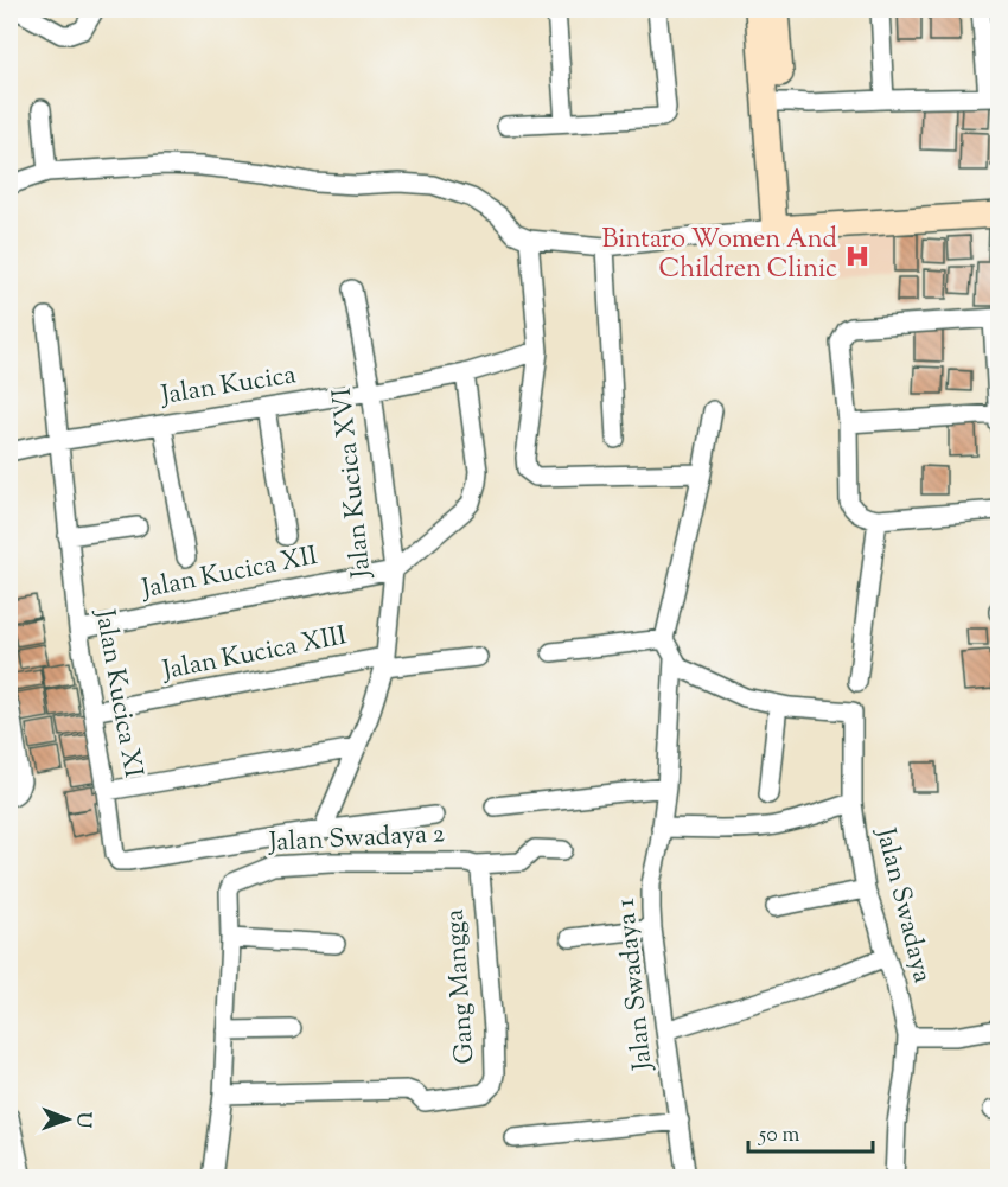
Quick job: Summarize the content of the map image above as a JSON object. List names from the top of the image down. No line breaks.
{"streets":{"street":["Jalan Kucica","Jalan Kucica XVI","Jalan Kucica XII","Jalan Kucica XIII","Jalan Kucica XI","Jalan Swadaya 2","Jalan Swadaya","Jalan Swadaya 1","Gang Mangga"]},"crossings":[["Jalan Kucica","Jalan Kucica XVI"],["Jalan Kucica","Jalan Kucica XI"],["Jalan Kucica XVI","Jalan Kucica XII"],["Jalan Kucica XVI","Jalan Kucica XIII"],["Jalan Kucica XVI","Jalan Kucica XI"],["Jalan Kucica XII","Jalan Kucica XI"],["Jalan Kucica XIII","Jalan Kucica XI"],["Jalan Swadaya 2","Gang Mangga"],["Jalan Swadaya","Jalan Swadaya 1"]],"places":{"hospital":["Bintaro Women And Children Clinic"]},"scale_bar":"50 m","north":"right"}
